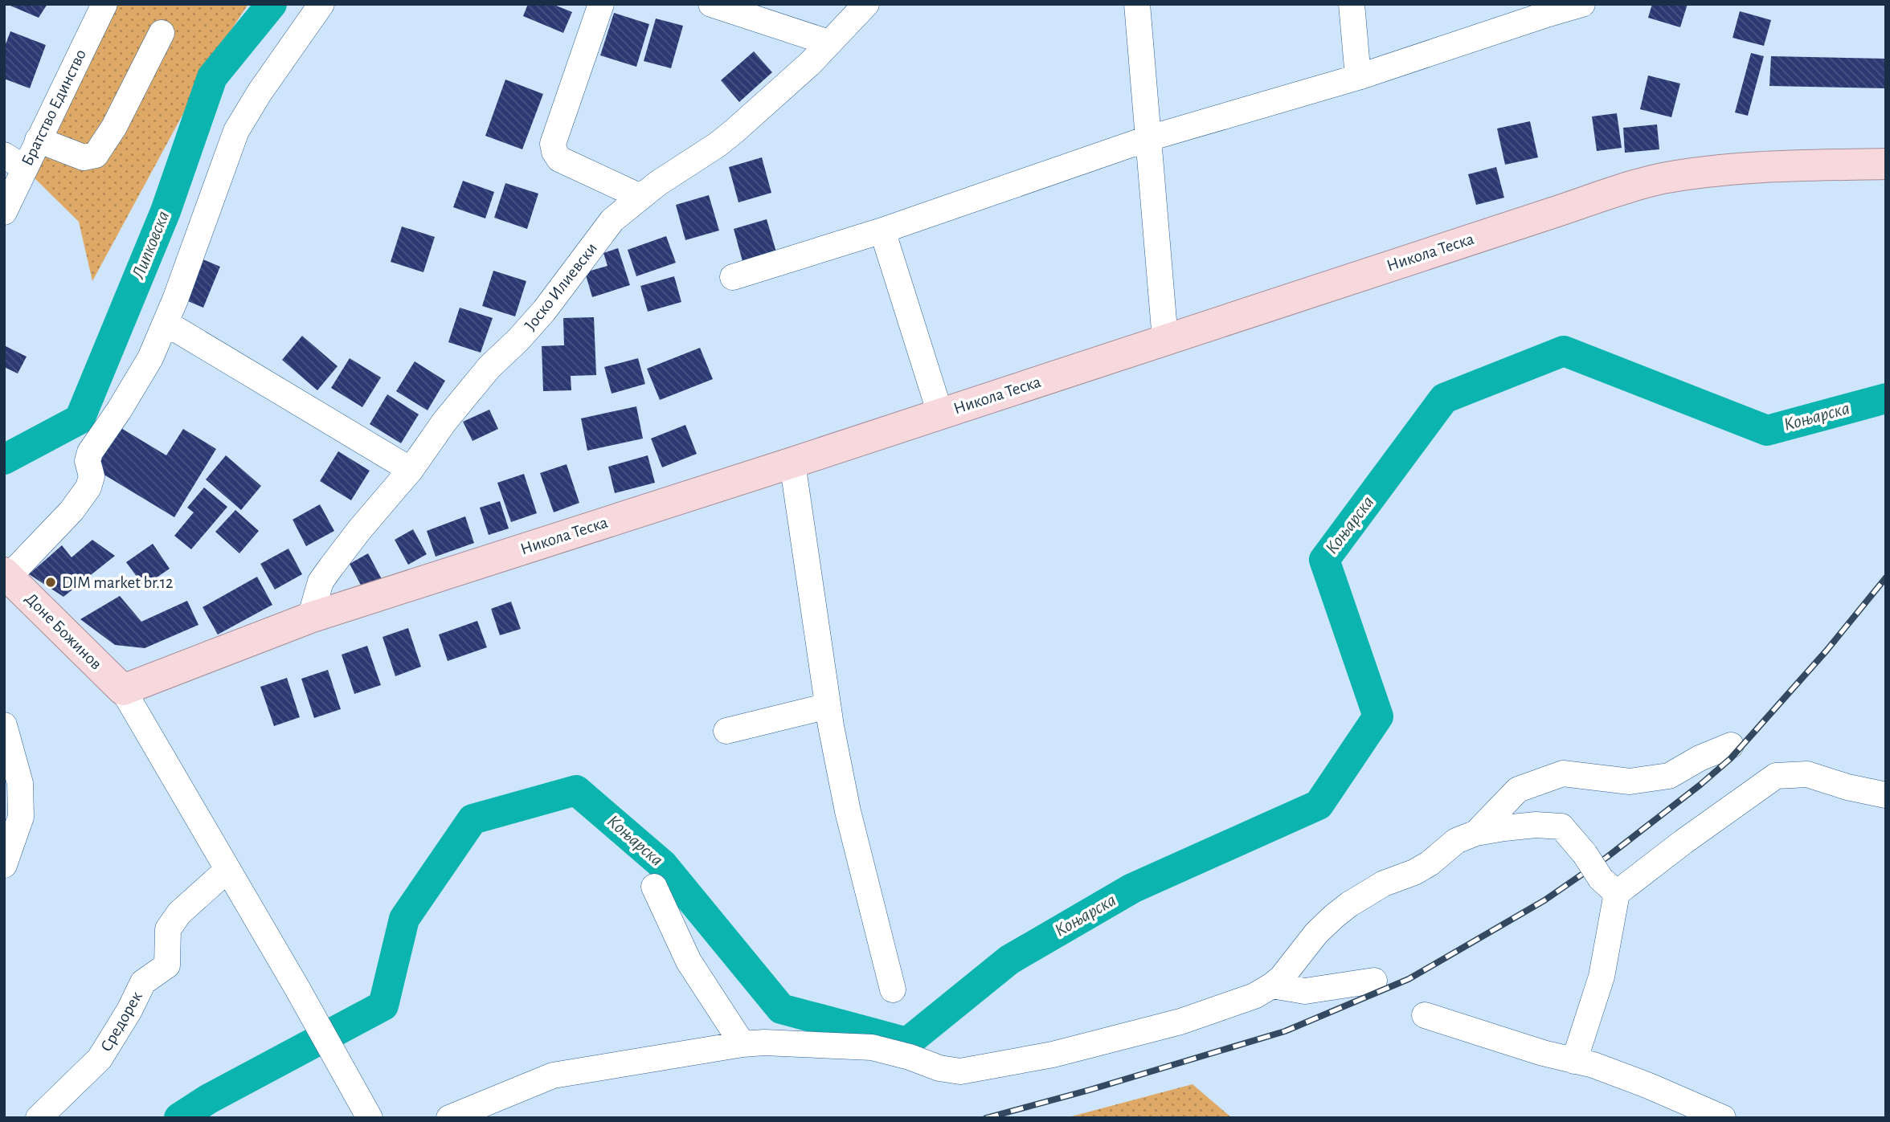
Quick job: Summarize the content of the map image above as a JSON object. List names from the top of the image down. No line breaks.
{"streets":{"main road":["Никола Теска","Доне Божинов"],"street":["Братство Единство","Јоско Илиевски","Средорек"]},"crossings":[["Никола Теска","Јоско Илиевски"],["Никола Теска","Доне Божинов"]],"water":["Липковска","Коњарска"],"places":["DIM market br.12"]}
